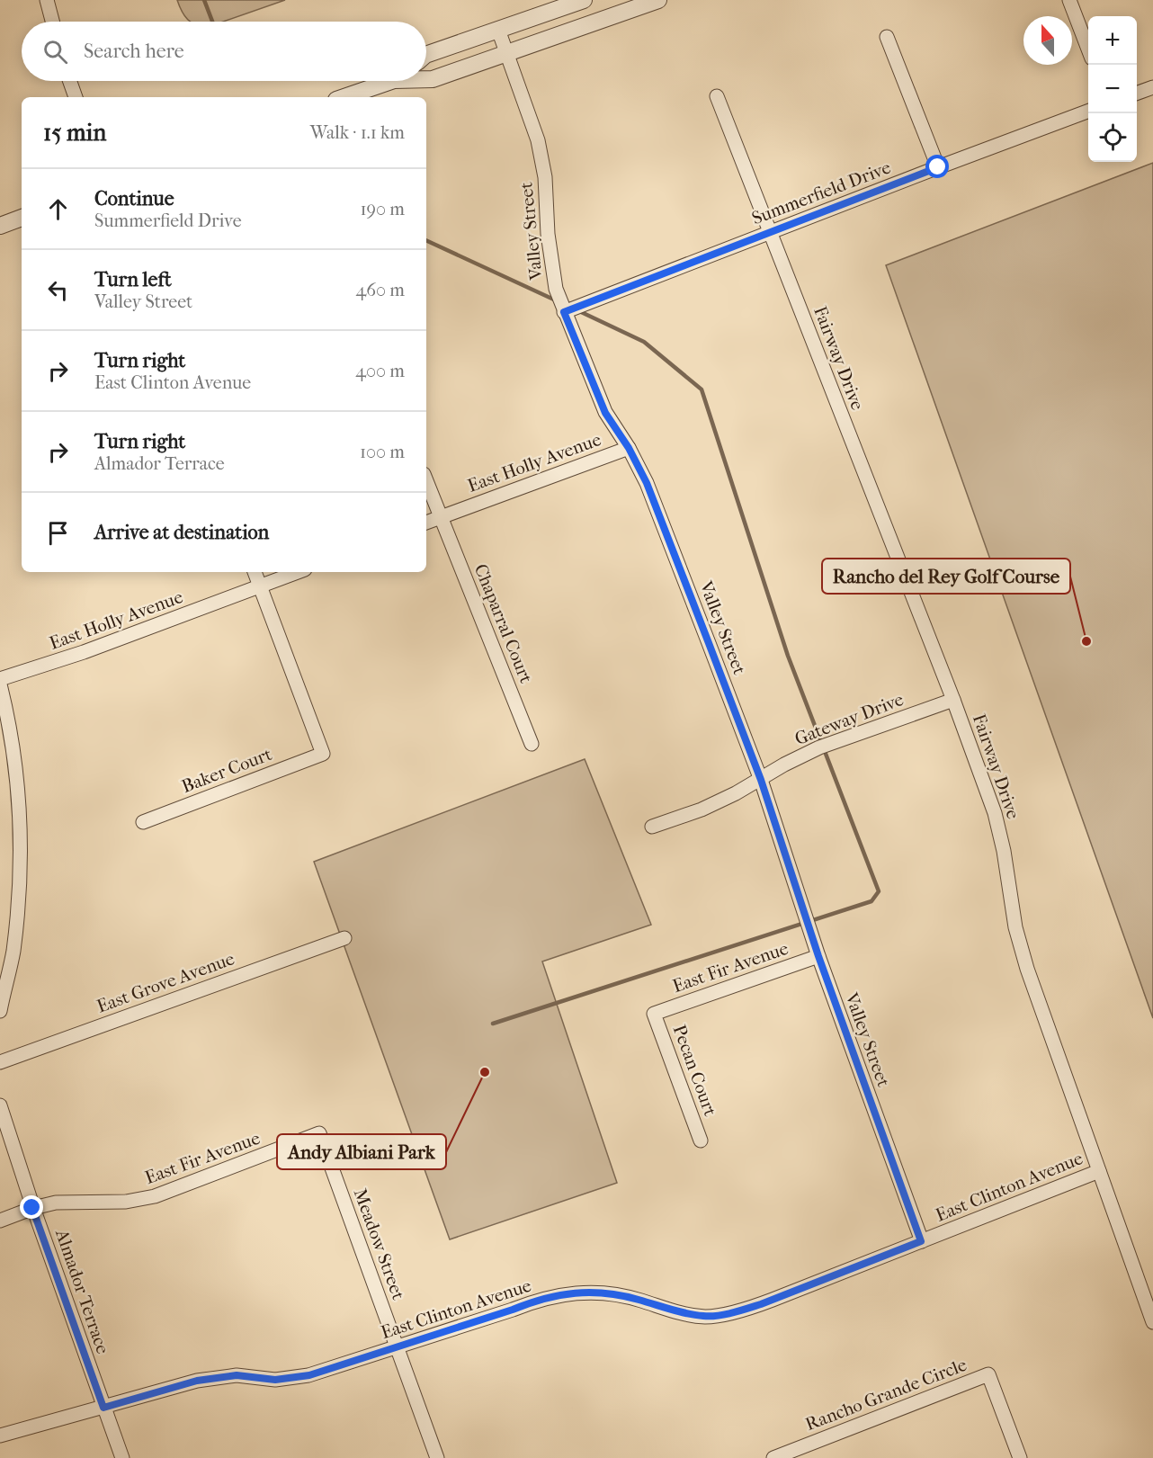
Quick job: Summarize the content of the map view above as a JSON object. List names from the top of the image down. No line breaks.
{"streets":{"street":["Summerfield Drive","Valley Street","Fairway Drive","East Holly Avenue","Chaparral Court","Gateway Drive","Baker Court","East Fir Avenue","East Grove Avenue","Pecan Court","East Clinton Avenue","Meadow Street","Almador Terrace","Rancho Grande Circle"]},"crossings":[["Summerfield Drive","Valley Street"],["Summerfield Drive","Fairway Drive"],["Valley Street","East Holly Avenue"],["Valley Street","Gateway Drive"],["Valley Street","East Fir Avenue"],["Valley Street","East Clinton Avenue"],["Fairway Drive","Gateway Drive"],["Fairway Drive","East Clinton Avenue"],["East Holly Avenue","Chaparral Court"],["East Holly Avenue","Baker Court"],["East Fir Avenue","Pecan Court"],["East Fir Avenue","Meadow Street"],["East Fir Avenue","Almador Terrace"],["East Clinton Avenue","Meadow Street"],["East Clinton Avenue","Almador Terrace"]],"places":["Rancho del Rey Golf Course","Andy Albiani Park"],"north":"top","page":{"map_buttons":["+","−"],"search":"Search here","heading":["15 min","Walk · 1.1 km"],"list":[["Continue","Summerfield Drive","190 m"],["Turn left","Valley Street","460 m"],["Turn right","East Clinton Avenue","400 m"],["Turn right","Almador Terrace","100 m"],"Arrive at destination"]}}
